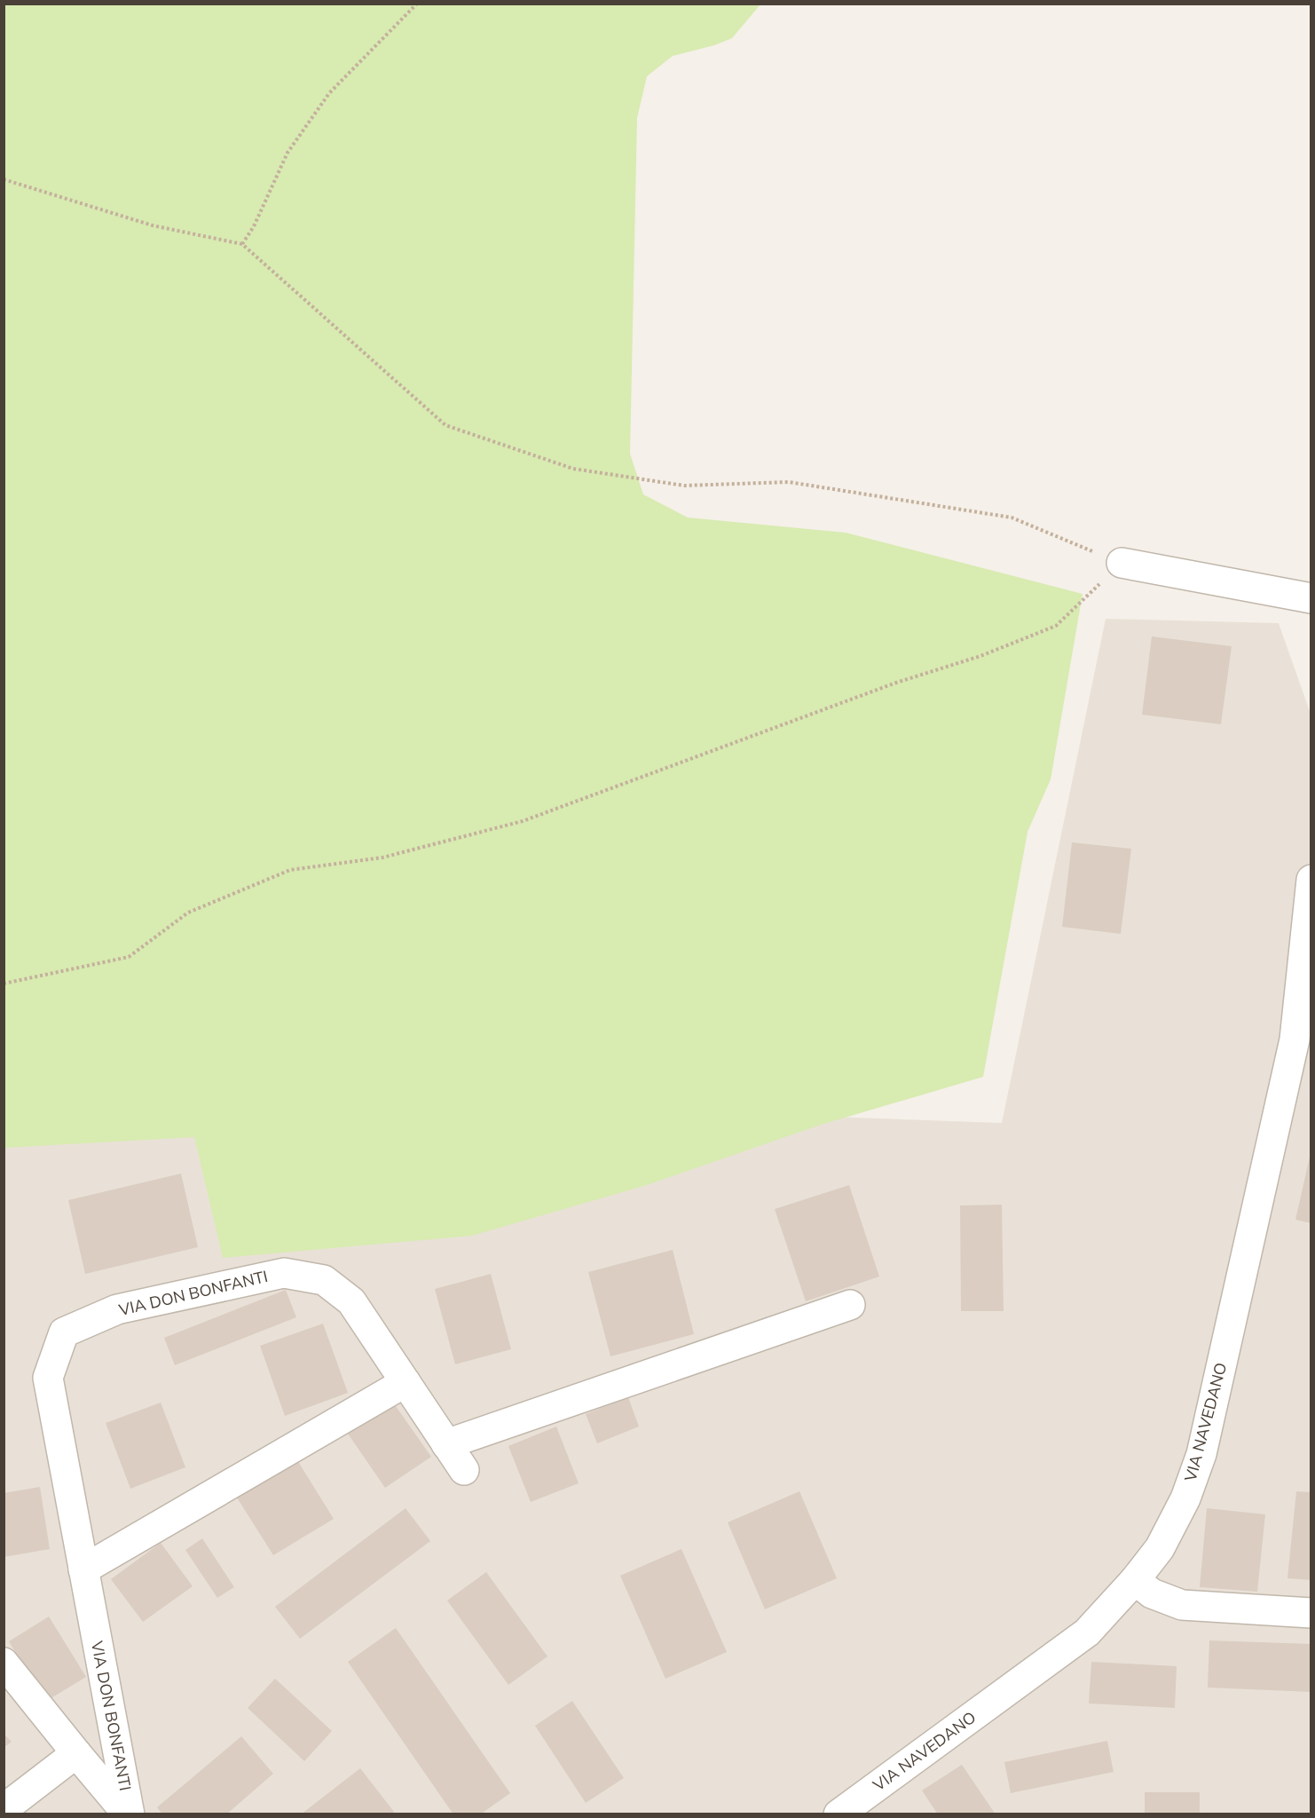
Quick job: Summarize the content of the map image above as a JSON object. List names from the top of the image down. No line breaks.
{"streets":{"street":["VIA DON BONFANTI","VIA NAVEDANO"]}}
